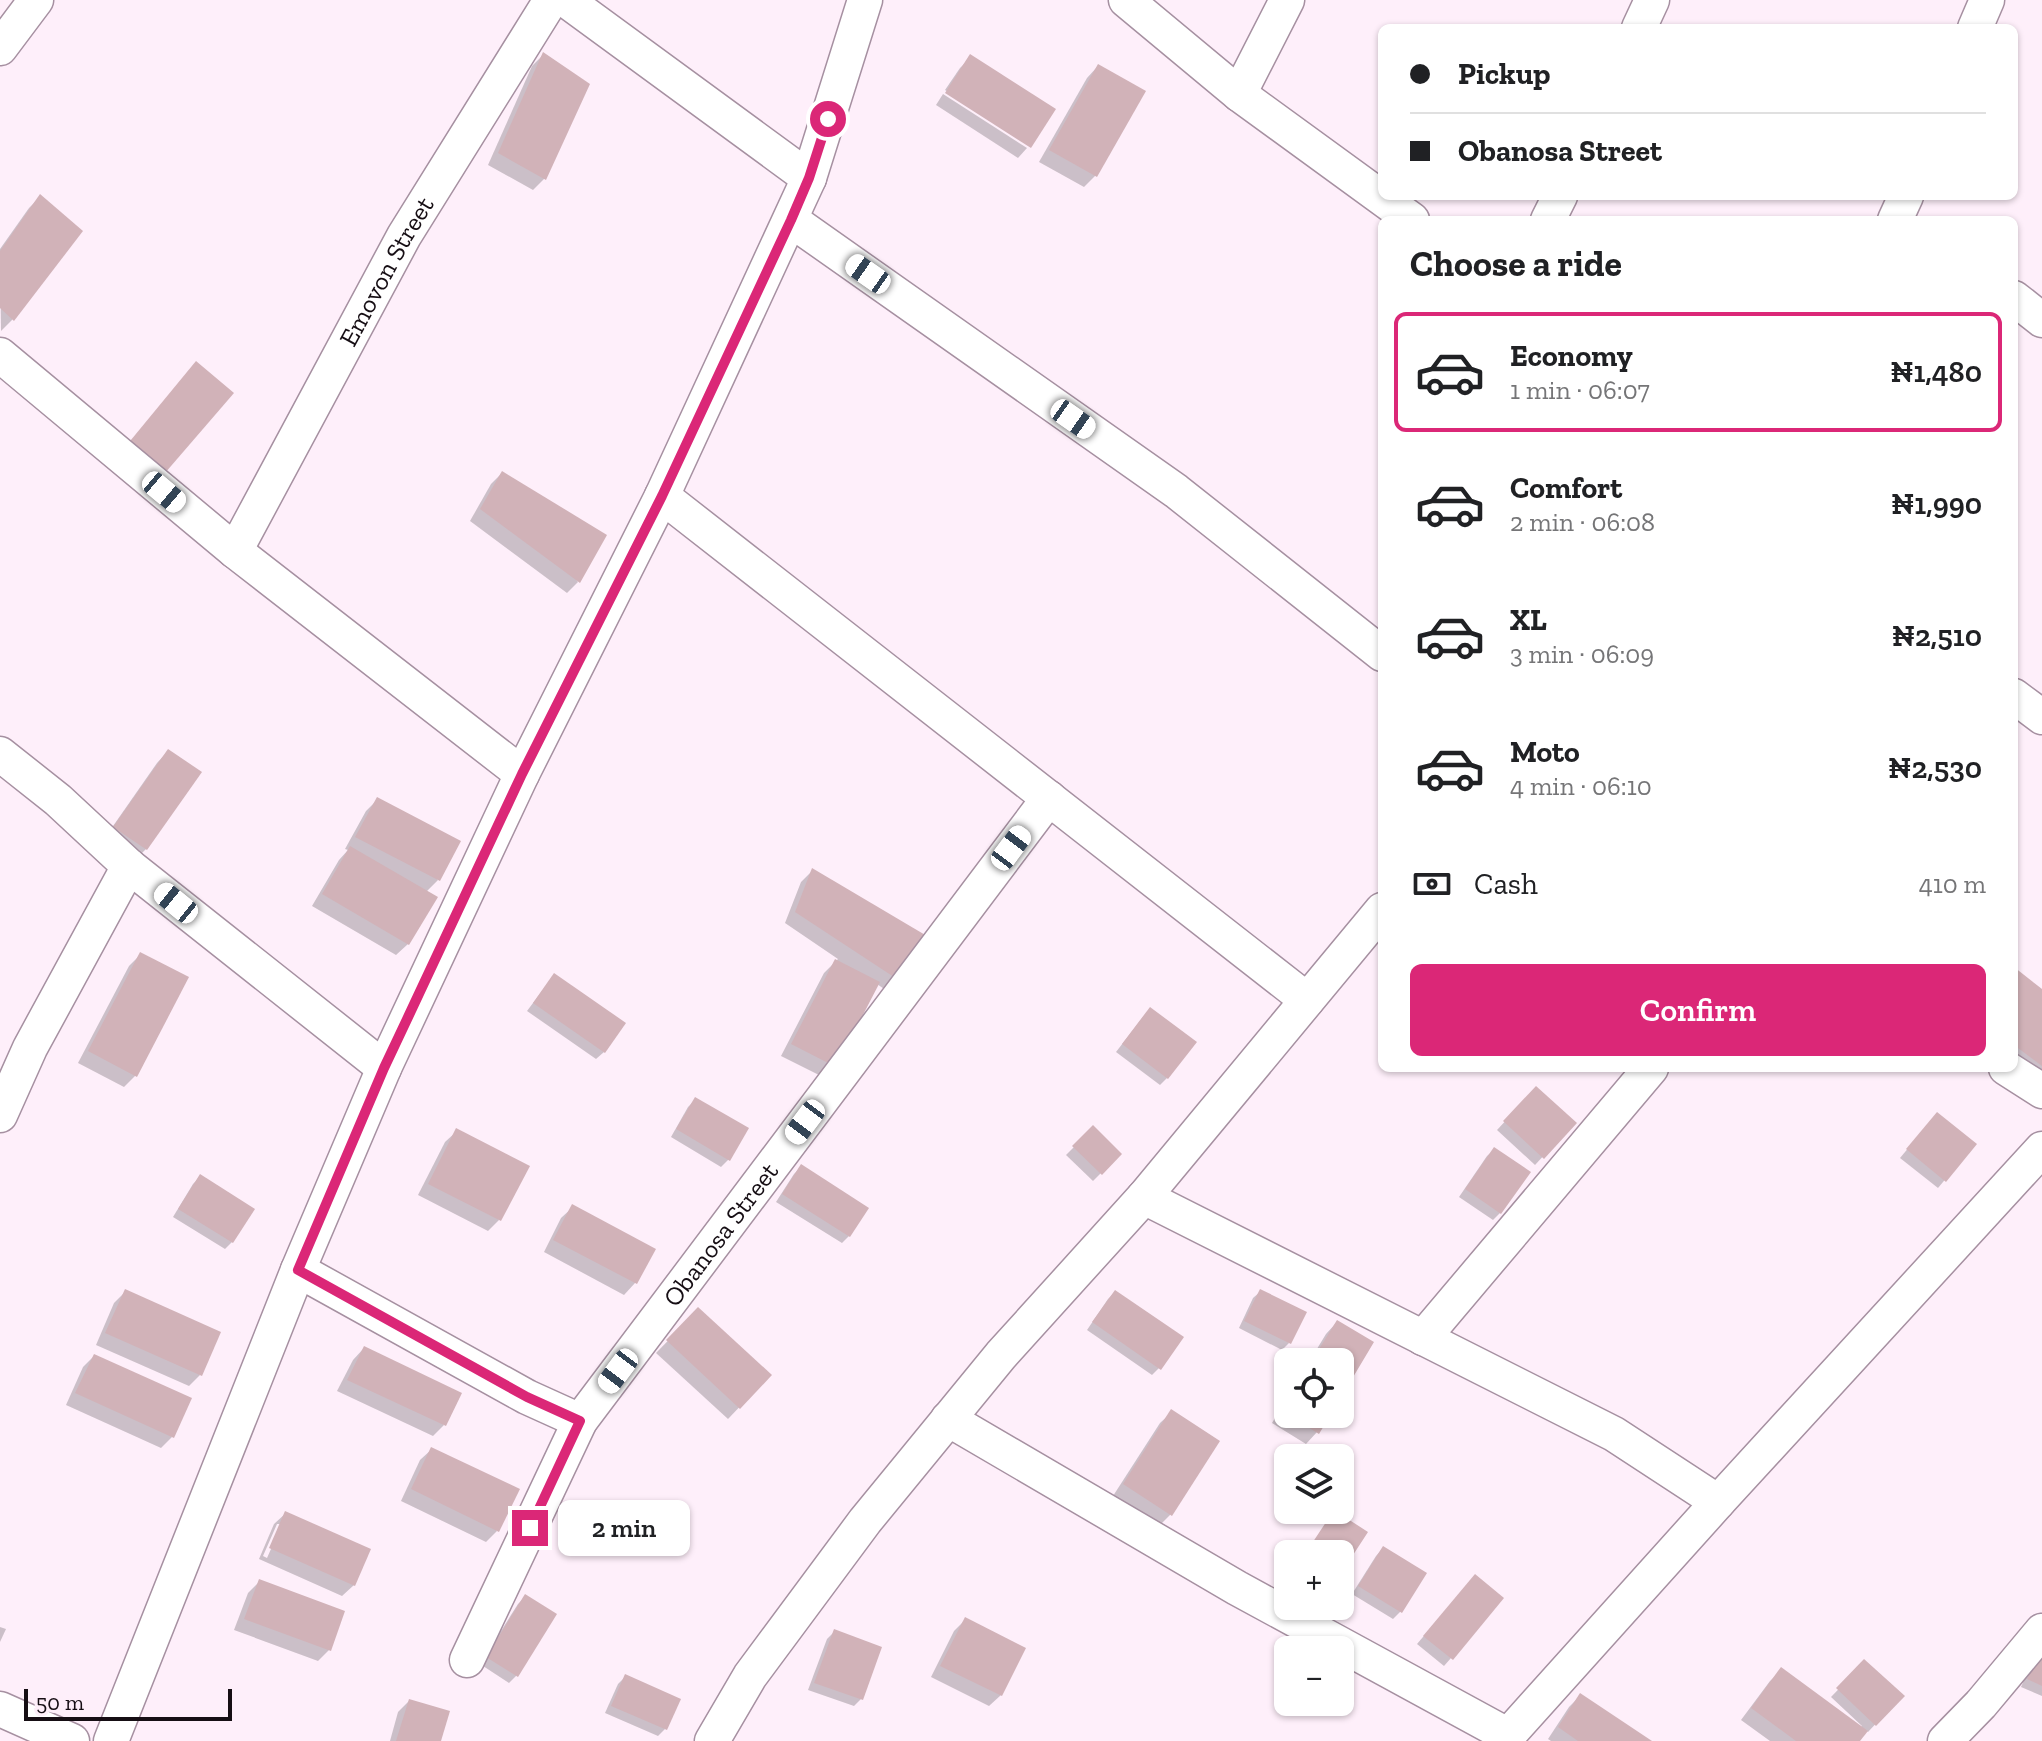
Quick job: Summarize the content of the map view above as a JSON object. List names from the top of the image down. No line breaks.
{"streets":{"street":["Emovon Street","Obanosa Street"]},"scale_bar":"50 m","page":{"banner":["Pickup","Obanosa Street"],"heading":"Choose a ride","list":[{"name":"Economy","note":"1 min · 06:07","value":"₦1,480"},{"name":"Comfort","note":"2 min · 06:08","value":"₦1,990"},{"name":"XL","note":"3 min · 06:09","value":"₦2,510"},{"name":"Moto","note":"4 min · 06:10","value":"₦2,530"}],"pay":["Cash","410 m"],"buttons":"Confirm","map_buttons":["+","−"],"bubble":"2 min","scale":"50 m"}}
